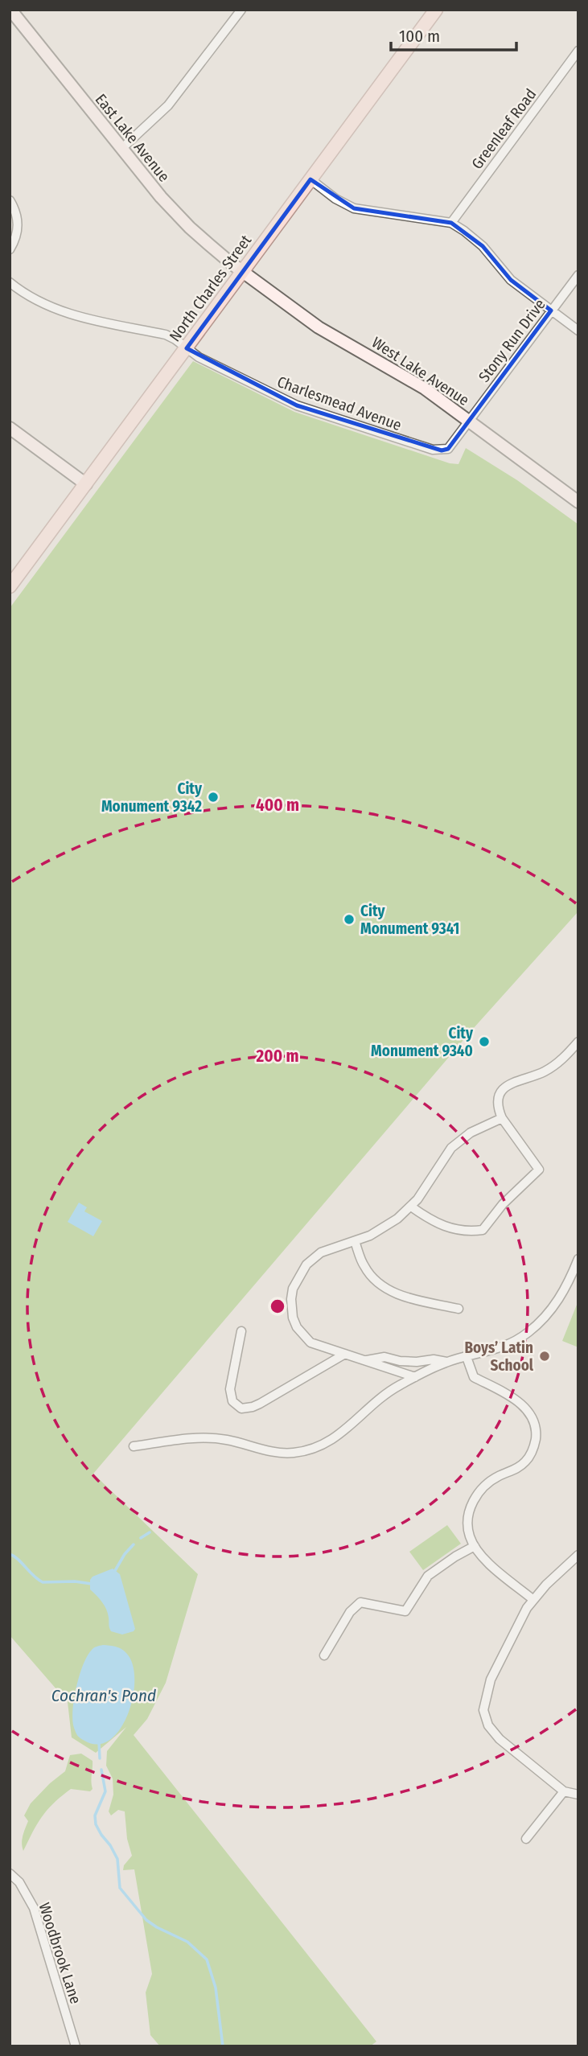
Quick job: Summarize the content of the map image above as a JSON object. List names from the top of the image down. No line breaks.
{"streets":{"main road":["North Charles Street"],"street":["Greenleaf Road","East Lake Avenue","Stony Run Drive","West Lake Avenue","Charlesmead Avenue","Woodbrook Lane"]},"crossings":[["East Lake Avenue","North Charles Street"],["East Lake Avenue","West Lake Avenue"],["North Charles Street","West Lake Avenue"],["North Charles Street","Charlesmead Avenue"],["Stony Run Drive","West Lake Avenue"],["Stony Run Drive","Charlesmead Avenue"]],"water":["Cochran's Pond"],"places":["City Monument 9342","City Monument 9341","City Monument 9340","Boys’ Latin School"],"scale_bar":"100 m","rings":["400 m","200 m"]}
